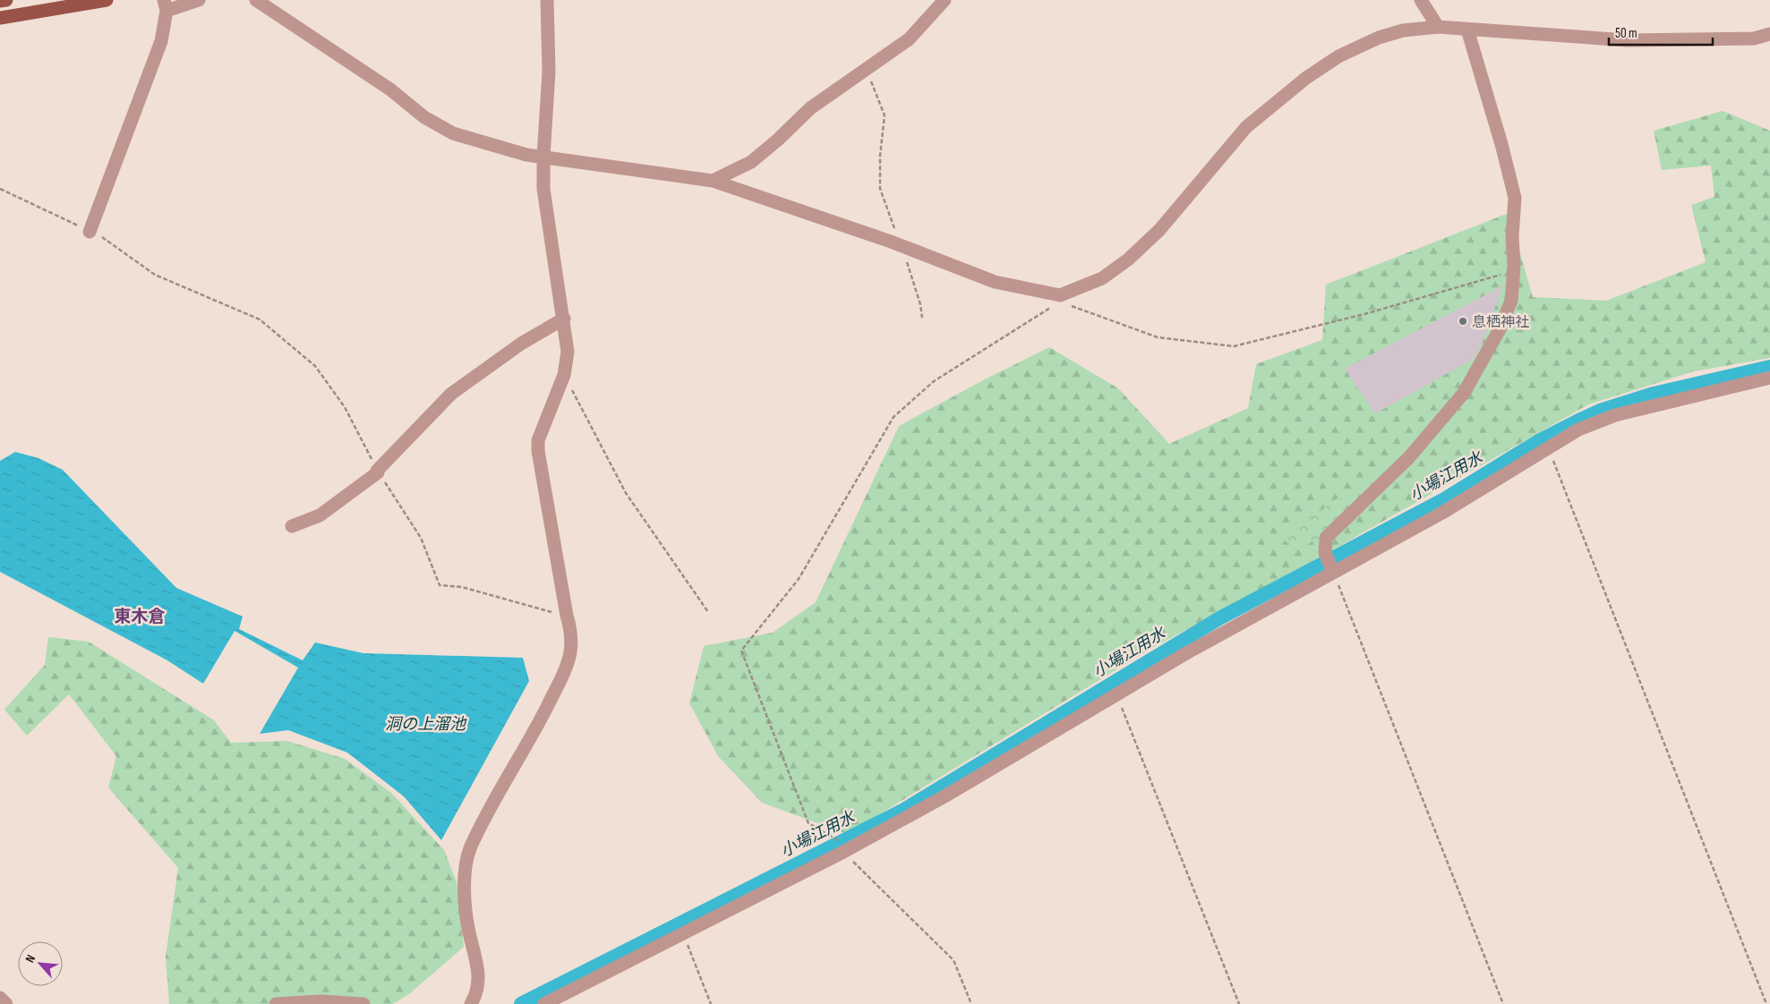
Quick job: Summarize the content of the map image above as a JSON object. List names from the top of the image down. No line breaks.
{"districts":["東木倉"],"water":["小場江用水","洞の上溜池"],"places":["息栖神社"],"scale_bar":"50 m","north":"top left"}
